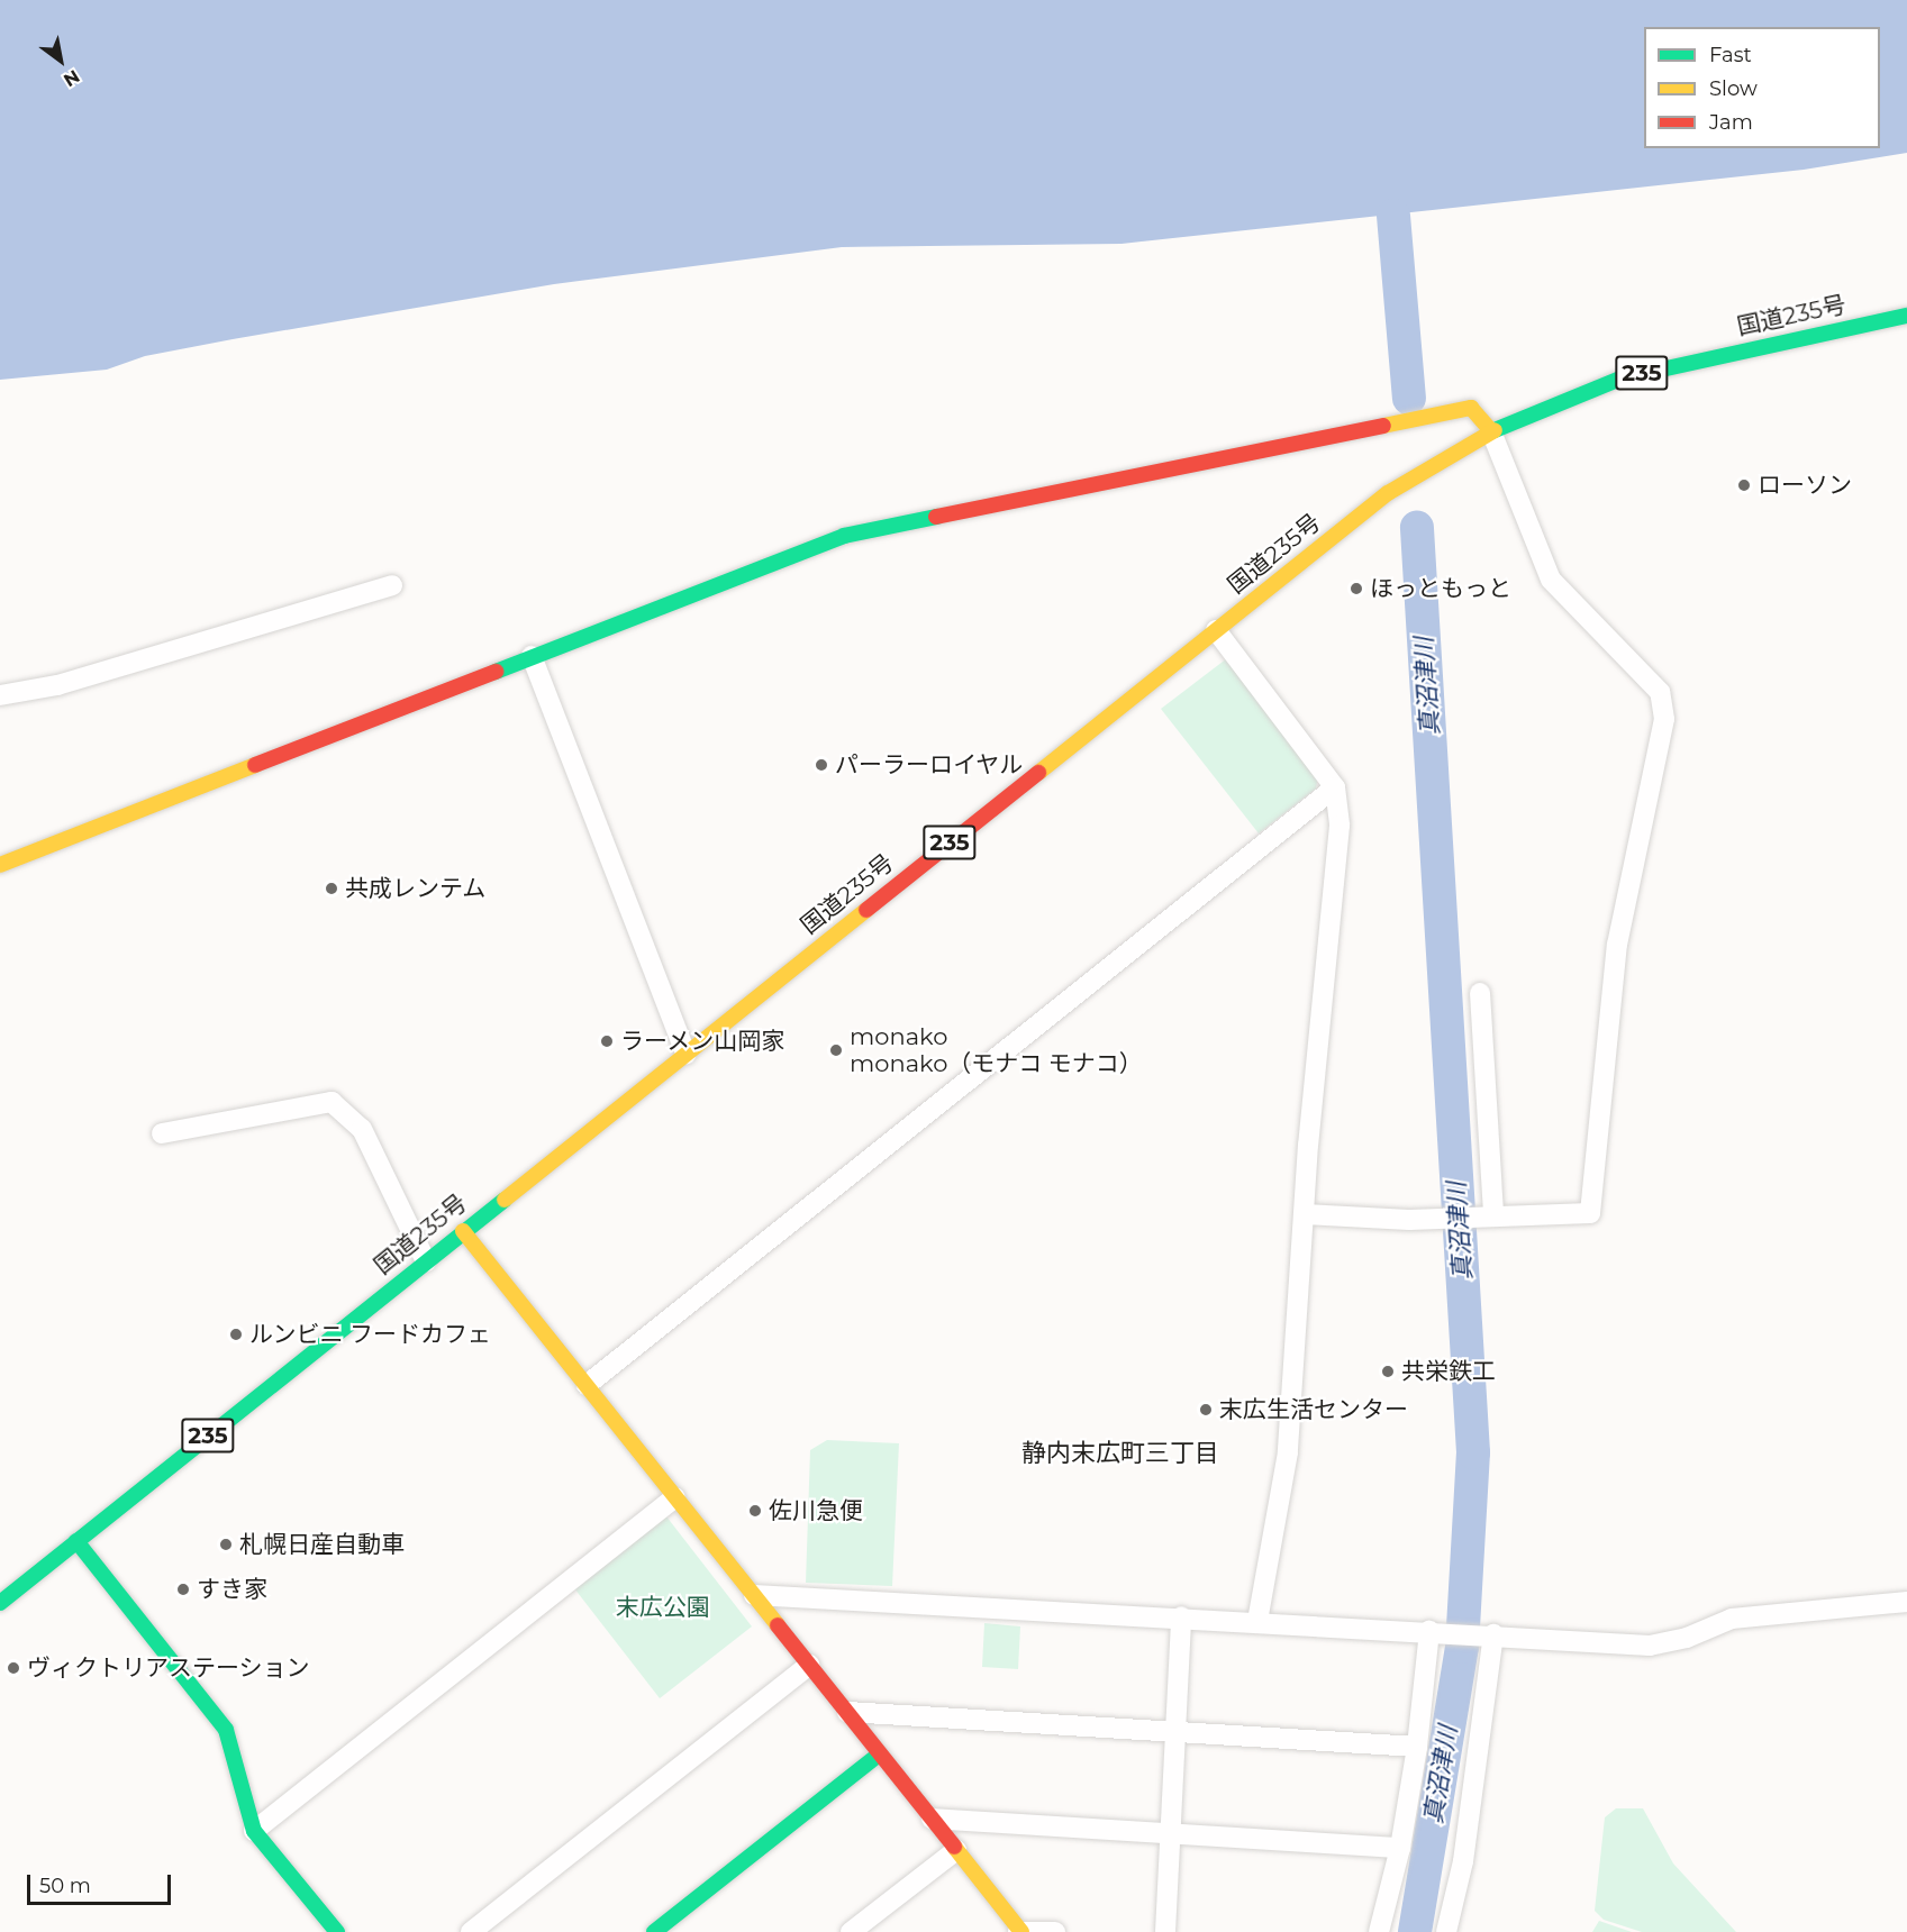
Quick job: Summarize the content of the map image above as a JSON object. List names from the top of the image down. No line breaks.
{"streets":{"main road":["国道235号","235"]},"districts":["静内末広町三丁目"],"water":["真沼津川"],"parks":["末広公園"],"places":["ローソン","ほっともっと","パーラーロイヤル","共成レンテム","ラーメン山岡家","monako monako（モナコ モナコ）","ルンビニ フードカフェ","共栄鉄工","末広生活センター","佐川急便","札幌日産自動車","すき家","ヴィクトリアステーション"],"legend":["Fast","Slow","Jam"],"scale_bar":"50 m","north":"bottom right"}
